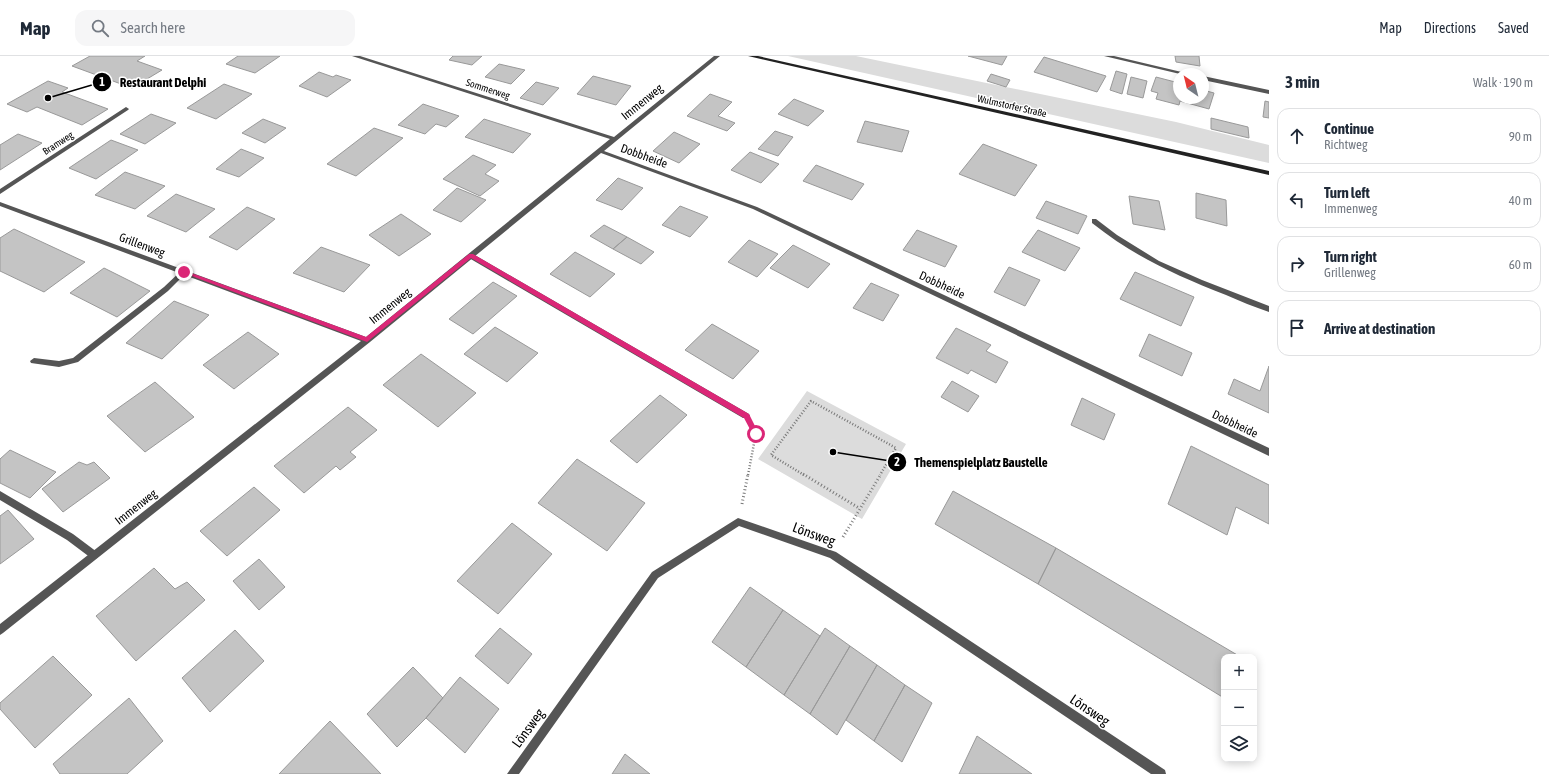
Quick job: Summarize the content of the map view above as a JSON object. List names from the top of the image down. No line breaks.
{"streets":{"main road":["Wulmstorfer Straße"],"street":["Sommerweg","Immenweg","Bramweg","Dobbheide","Grillenweg","Lönsweg"]},"crossings":[["Sommerweg","Immenweg"],["Immenweg","Dobbheide"],["Immenweg","Grillenweg"]],"places":["Restaurant Delphi","Themenspielplatz Baustelle"],"north":"top left","page":{"header":"Map","search":"Search here","nav":["Map","Directions","Saved"],"heading":["3 min","Walk · 190 m"],"list":[["Continue","Richtweg","90 m"],["Turn left","Immenweg","40 m"],["Turn right","Grillenweg","60 m"],"Arrive at destination"],"map_buttons":["+","−"]}}
